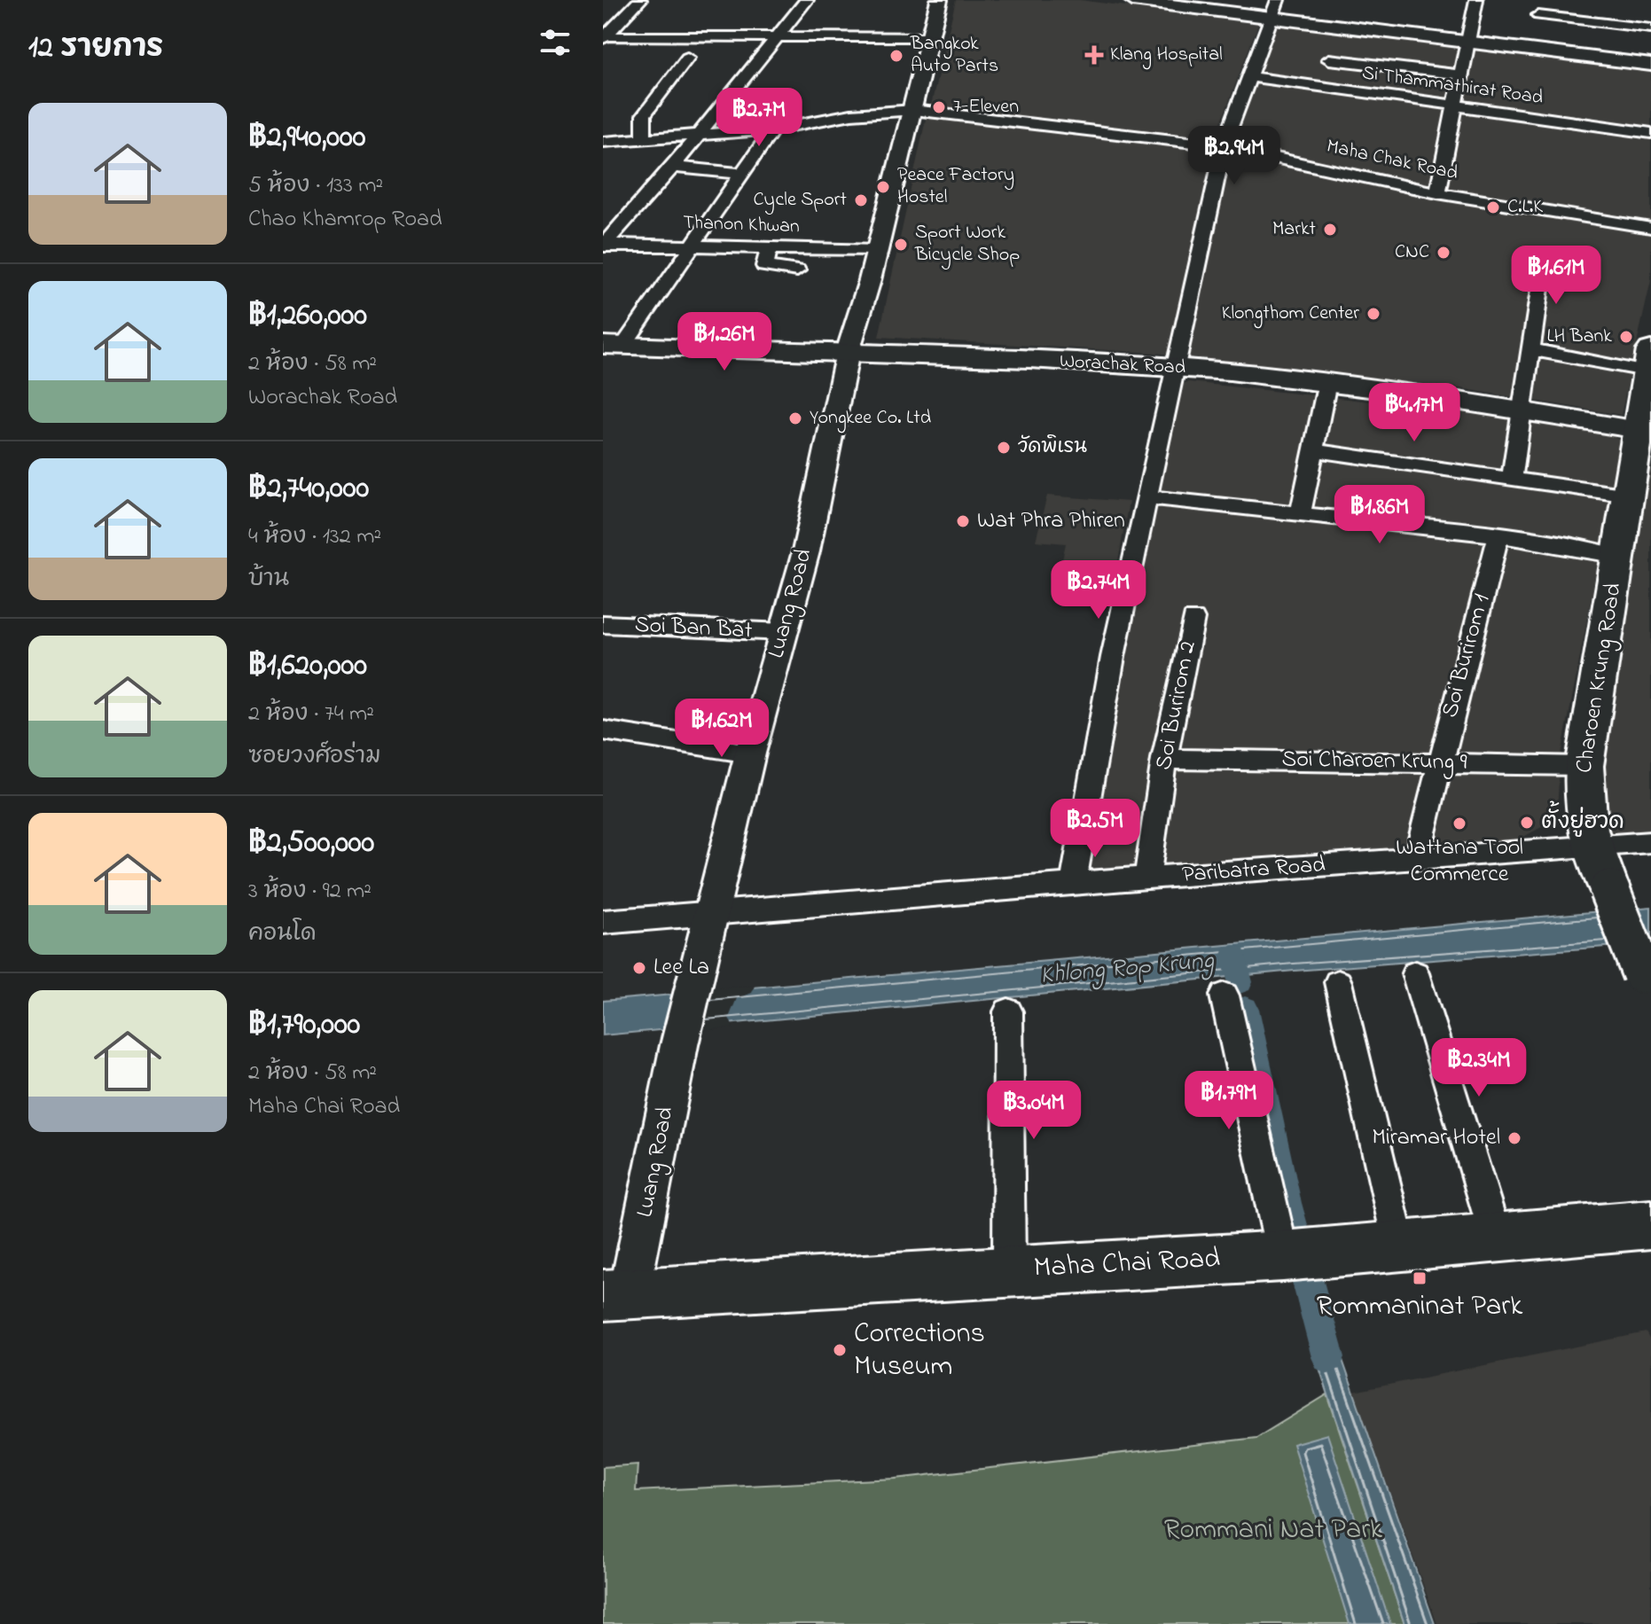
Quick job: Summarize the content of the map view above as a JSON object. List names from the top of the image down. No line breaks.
{"streets":{"main road":["Worachak Road","Charoen Krung Road","Maha Chai Road"],"street":["Si Thammathirat Road","Maha Chak Road","Thanon Khwan","Luang Road","Soi Ban Bat","Soi Burirom 1","Soi Burirom 2","Soi Charoen Krung 9","Paribatra Road"]},"crossings":[["Maha Chak Road","Luang Road"],["Thanon Khwan","Luang Road"],["Worachak Road","Luang Road"],["Worachak Road","Charoen Krung Road"],["Luang Road","Soi Ban Bat"],["Luang Road","Paribatra Road"],["Luang Road","Maha Chai Road"],["Soi Burirom 1","Soi Charoen Krung 9"],["Soi Burirom 1","Paribatra Road"],["Charoen Krung Road","Soi Charoen Krung 9"],["Charoen Krung Road","Paribatra Road"],["Soi Burirom 2","Soi Charoen Krung 9"],["Soi Burirom 2","Paribatra Road"]],"water":["Khlong Rop Krung"],"parks":["Rommani Nat Park"],"places":{"health":["Klang Hospital"],"other":["Bangkok Auto Parts","7-Eleven","Peace Factory Hostel","Cycle Sport","C.L.K","Markt","Sport Work Bicycle Shop","CNC","Klongthom Center","LH Bank","Yongkee Co. Ltd","วัดพิเรน","Wat Phra Phiren","ตั้งยู่ฮวด","Wattana Tool Commerce","Lee La","Miramar Hotel","Corrections Museum"],"transit":["Rommaninat Park"]},"page":{"heading":"12 รายการ","list":[{"name":"฿2,940,000","note":"5 ห้อง · 133 m² · Chao Khamrop Road"},{"name":"฿1,260,000","note":"2 ห้อง · 58 m² · Worachak Road"},{"name":"฿2,740,000","note":"4 ห้อง · 132 m² · บ้าน"},{"name":"฿1,620,000","note":"2 ห้อง · 74 m² · ซอยวงศ์อร่าม"},{"name":"฿2,500,000","note":"3 ห้อง · 92 m² · คอนโด"},{"name":"฿1,790,000","note":"2 ห้อง · 58 m² · Maha Chai Road"}],"price":["฿2.7M","฿2.94M","฿1.61M","฿1.26M","฿4.17M","฿1.86M","฿2.74M","฿1.62M","฿2.5M","฿2.34M","฿1.79M","฿3.04M"]}}
